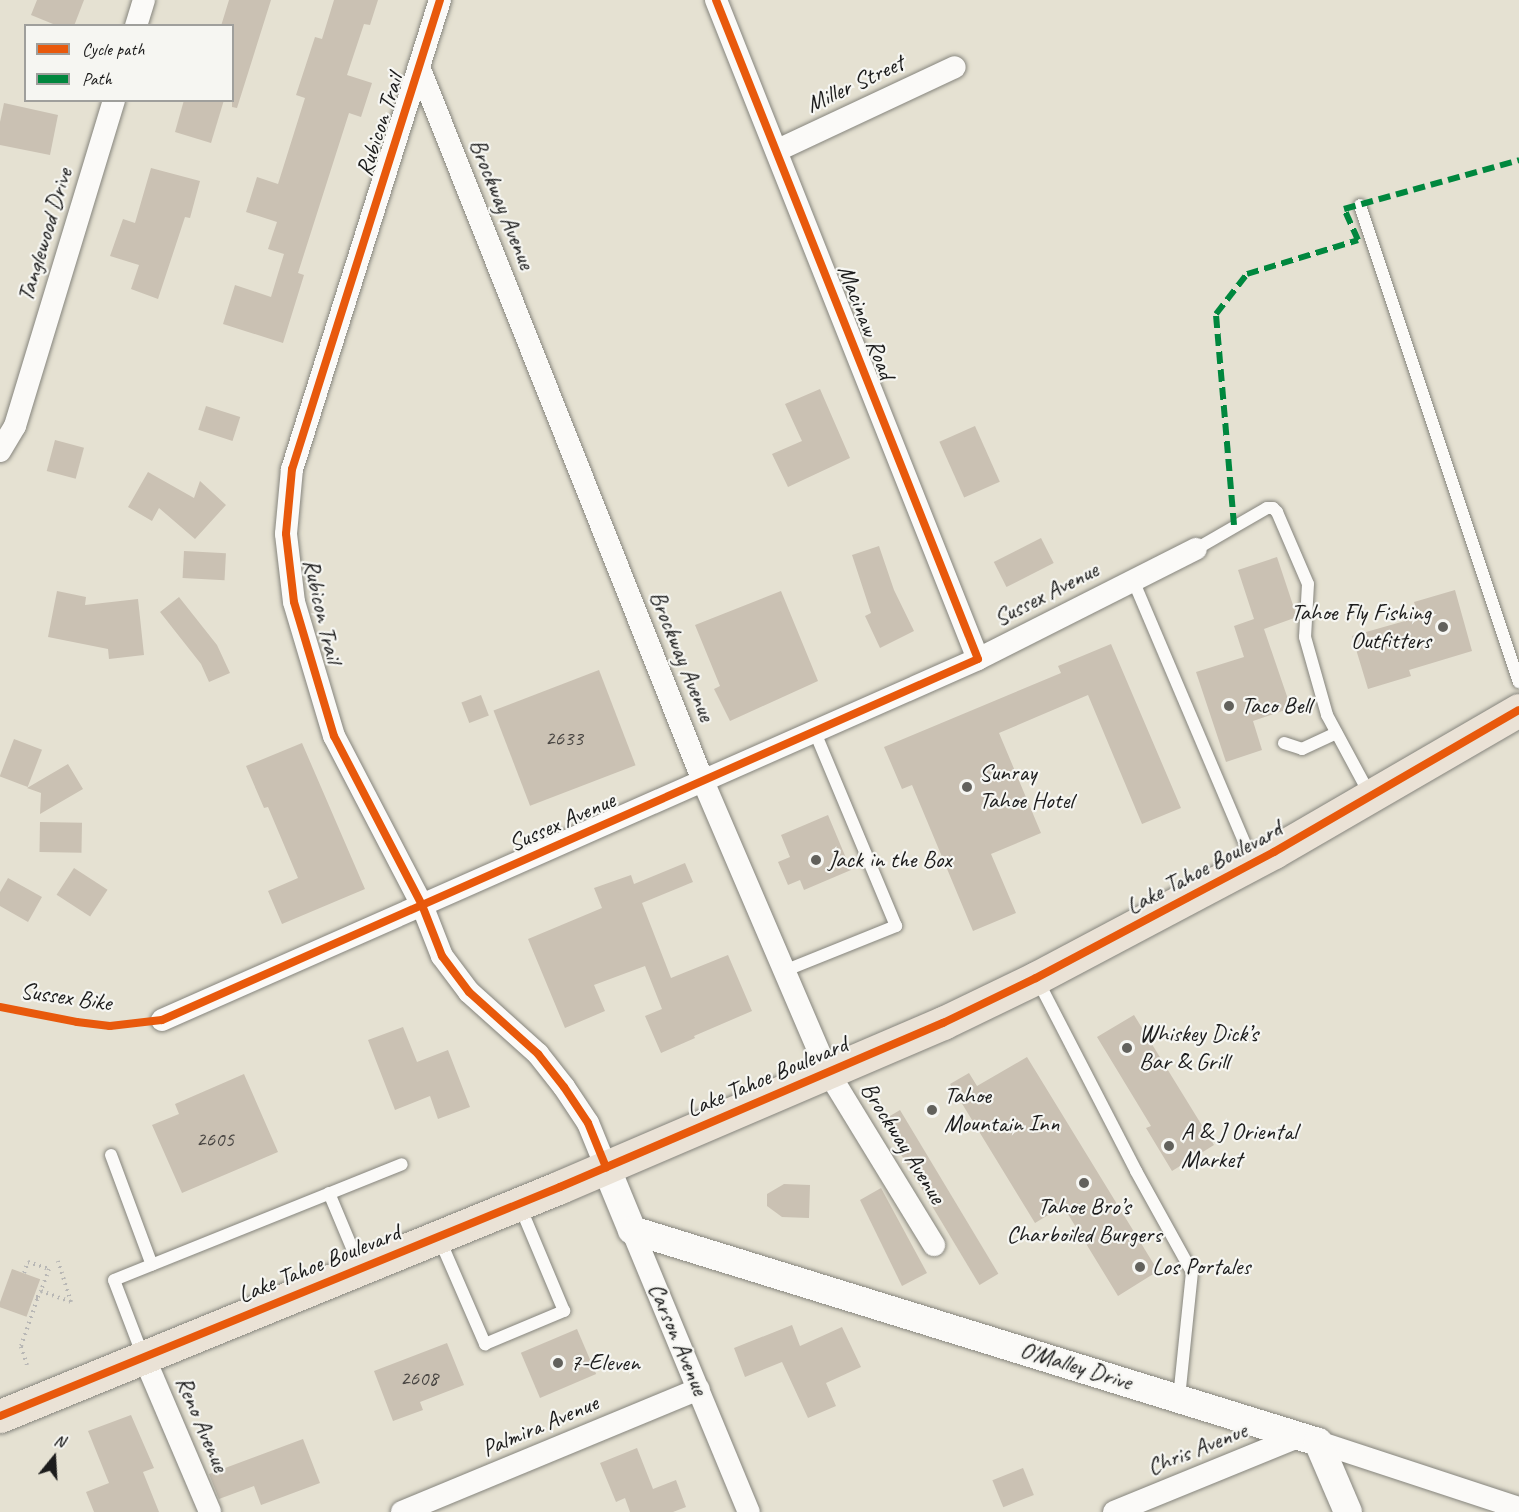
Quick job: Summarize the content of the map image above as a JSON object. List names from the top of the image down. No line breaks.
{"streets":{"highway":["Lake Tahoe Boulevard"],"street":["Miller Street","Rubicon Trail","Brockway Avenue","Tanglewood Drive","Macinaw Road","Sussex Avenue","Carson Avenue","O'Malley Drive","Reno Avenue","Palmira Avenue","Chris Avenue"],"cycle path":["Sussex Bike"]},"crossings":[["Miller Street","Macinaw Road"],["Rubicon Trail","Brockway Avenue"],["Rubicon Trail","Sussex Avenue"],["Rubicon Trail","Lake Tahoe Boulevard"],["Rubicon Trail","Carson Avenue"],["Brockway Avenue","Sussex Avenue"],["Brockway Avenue","Lake Tahoe Boulevard"],["Macinaw Road","Sussex Avenue"],["Lake Tahoe Boulevard","Carson Avenue"],["Lake Tahoe Boulevard","Reno Avenue"],["Carson Avenue","O'Malley Drive"],["Carson Avenue","Palmira Avenue"],["O'Malley Drive","Chris Avenue"]],"places":["Tahoe Fly Fishing Outfitters","Taco Bell","Sunray Tahoe Hotel","Jack in the Box","Whiskey Dick’s Bar & Grill","Tahoe Mountain Inn","A & J Oriental Market","Tahoe Bro’s Charboiled Burgers","Los Portales","7-Eleven"],"house_numbers":["2633","2605","2608"],"legend":["Cycle path","Path"],"north":"top"}
